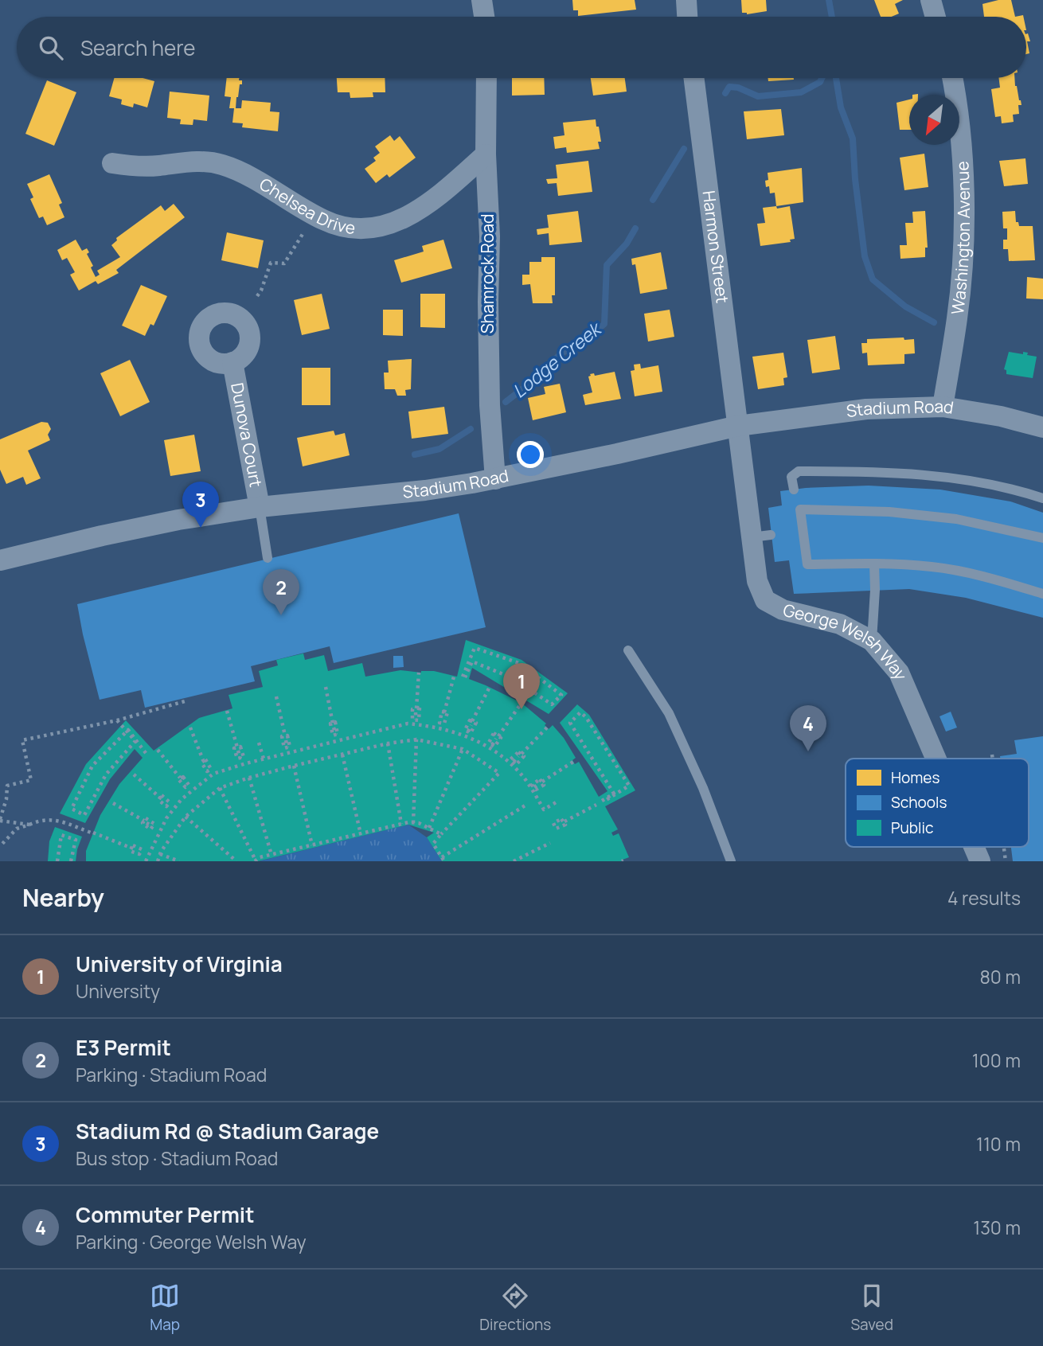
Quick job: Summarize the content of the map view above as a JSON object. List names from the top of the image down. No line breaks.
{"streets":{"street":["Chelsea Drive","Washington Avenue","Harmon Street","Shamrock Road","Stadium Road","Dunova Court","George Welsh Way"]},"crossings":[["Chelsea Drive","Shamrock Road"],["Washington Avenue","Stadium Road"],["Harmon Street","Stadium Road"],["Harmon Street","George Welsh Way"],["Shamrock Road","Stadium Road"],["Stadium Road","Dunova Court"],["Stadium Road","George Welsh Way"]],"water":["Lodge Creek"],"legend":["Homes","Schools","Public"],"north":"bottom left","page":{"search":"Search here","pins":["3","2","1","4"],"heading":["Nearby","4 results"],"list":[{"mark":"1","name":"University of Virginia","note":"University","value":"80 m"},{"mark":"2","name":"E3 Permit","note":"Parking · Stadium Road","value":"100 m"},{"mark":"3","name":"Stadium Rd @ Stadium Garage","note":"Bus stop · Stadium Road","value":"110 m"},{"mark":"4","name":"Commuter Permit","note":"Parking · George Welsh Way","value":"130 m"}],"nav":["Map","Directions","Saved"]}}
